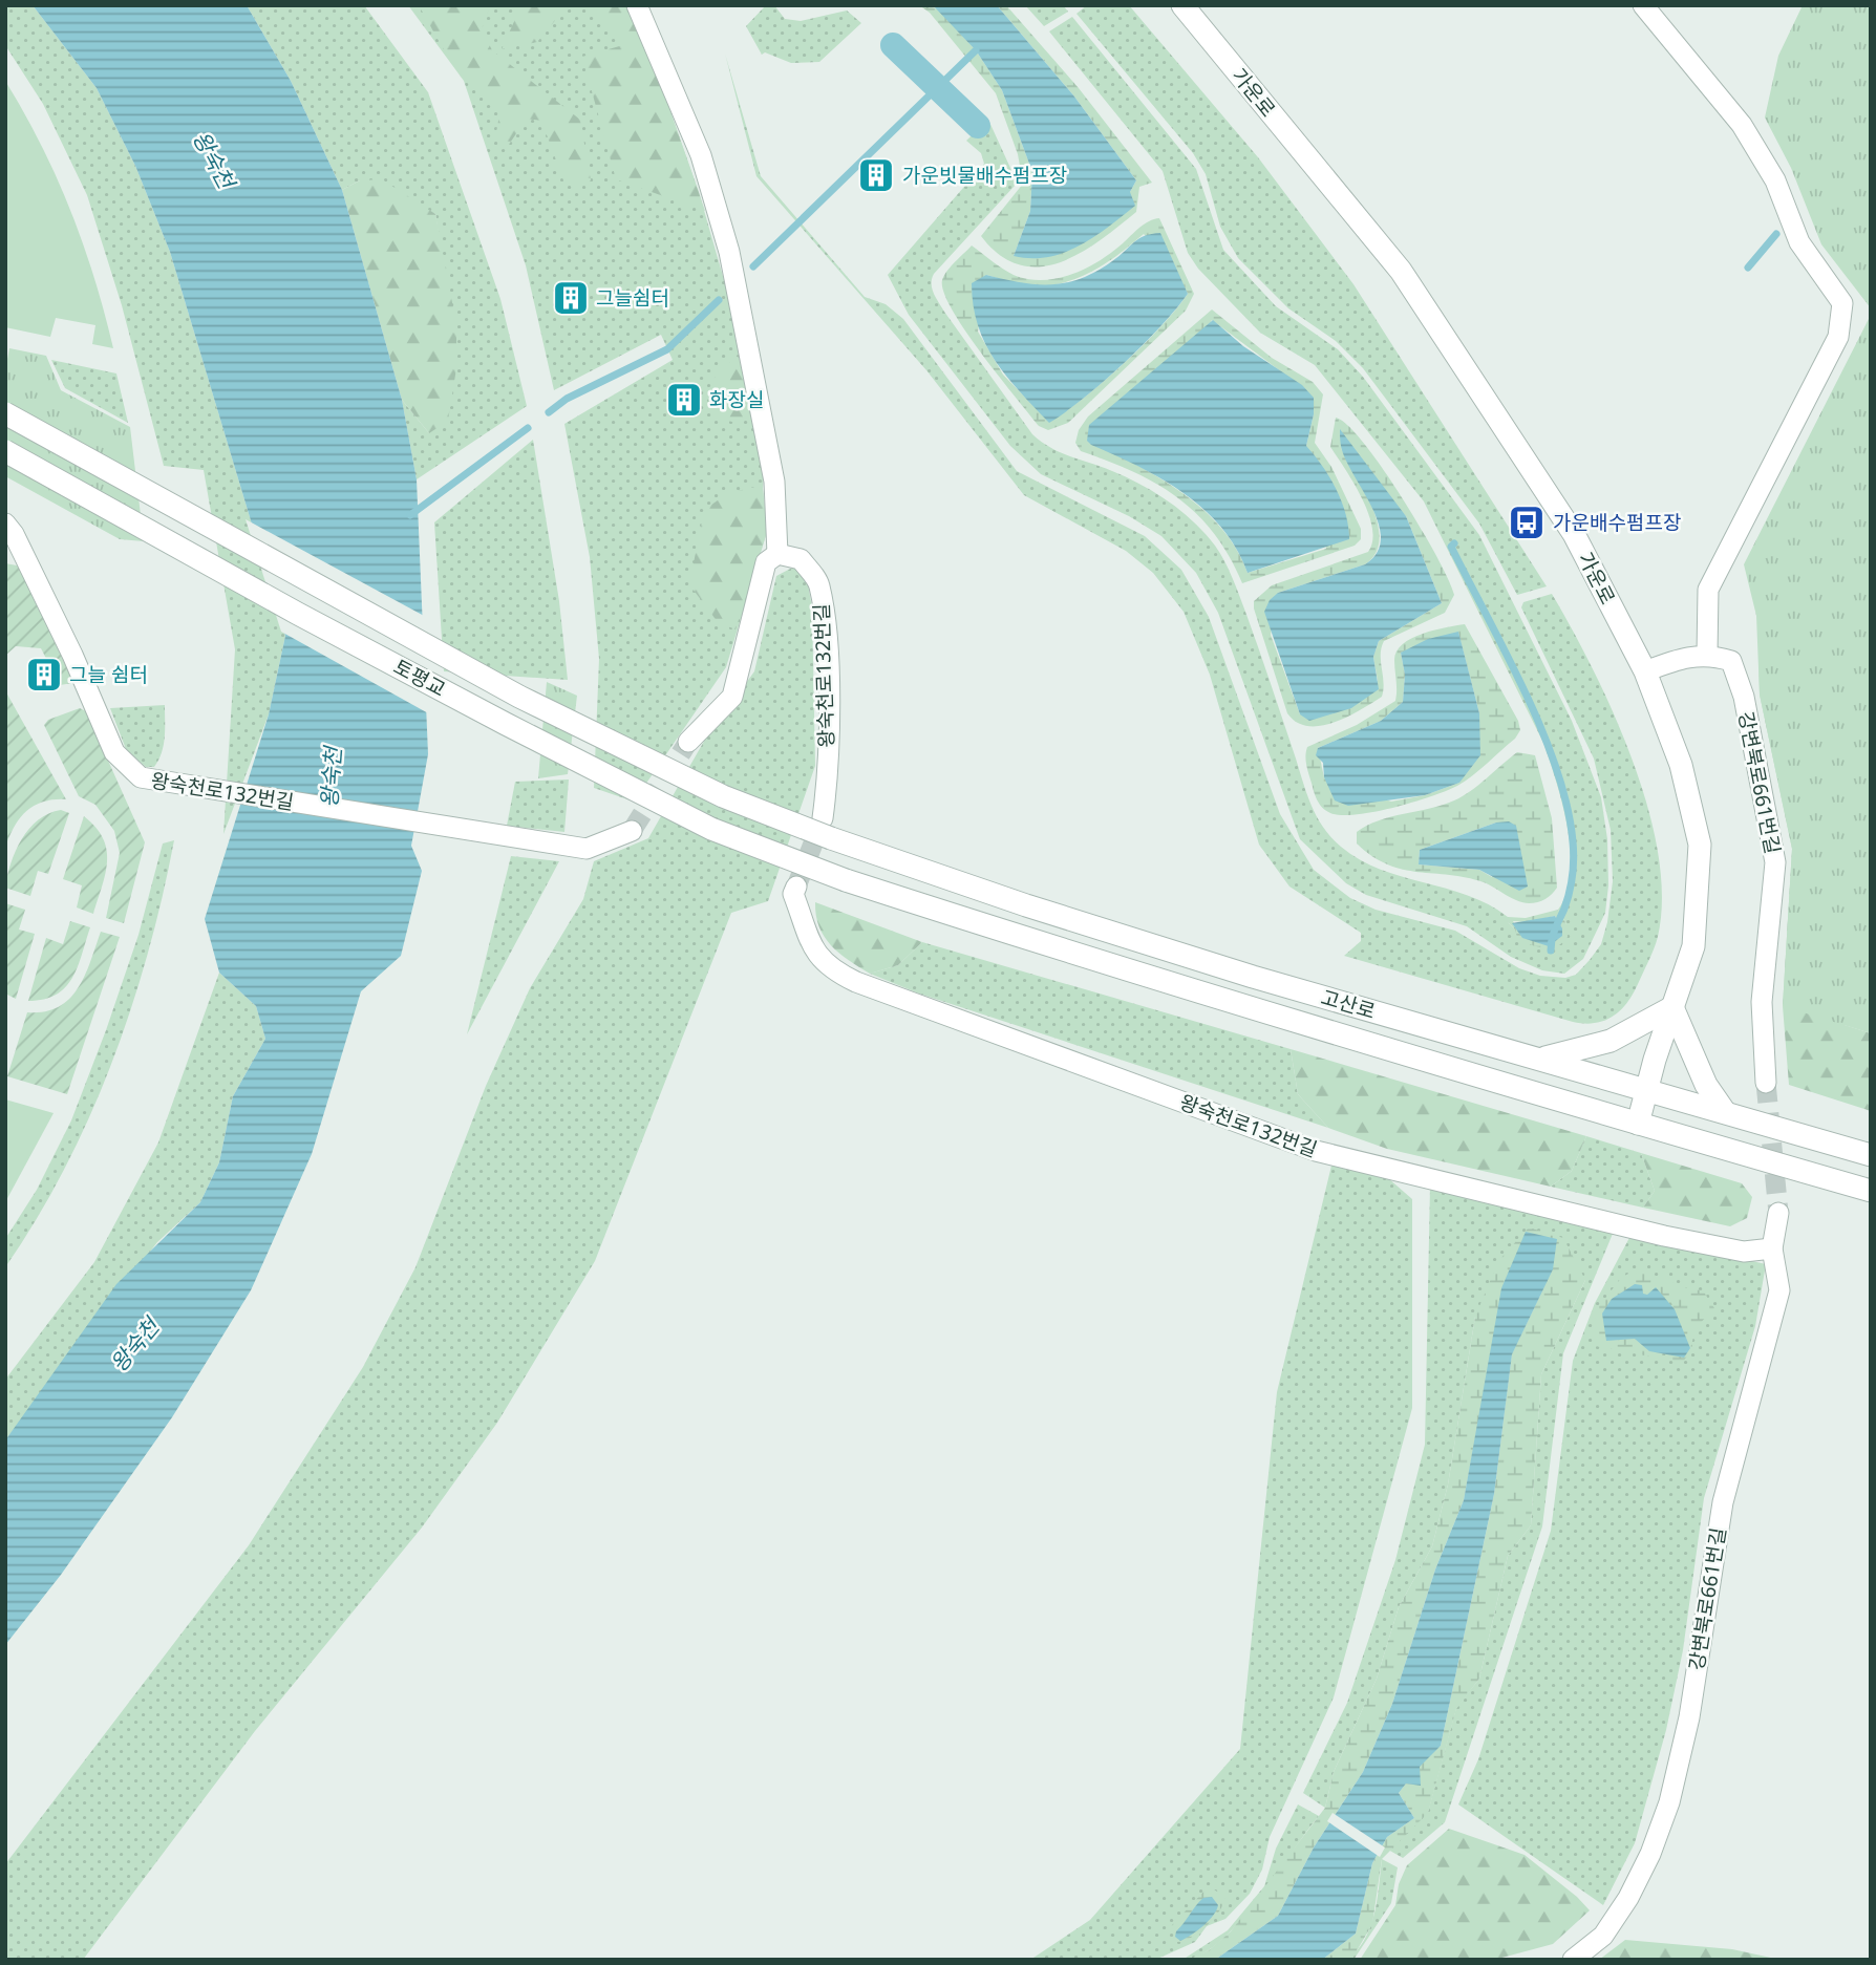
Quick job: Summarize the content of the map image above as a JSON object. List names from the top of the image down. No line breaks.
{"streets":{"street":["가운로","왕숙천로132번길","토평교","강변북로661번길","고산로"]},"crossings":[["가운로","고산로"],["왕숙천로132번길","토평교"],["왕숙천로132번길","강변북로661번길"],["왕숙천로132번길","고산로"],["토평교","고산로"]],"water":["왕숙천"],"places":{"building":["가운빗물배수펌프장","그늘쉼터","화장실","그늘 쉼터"],"bus stop":["가운배수펌프장"]}}
